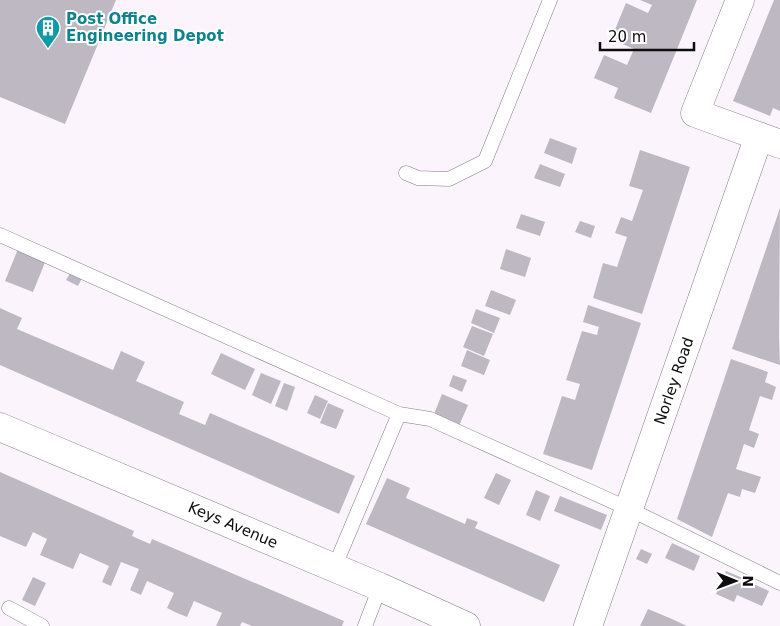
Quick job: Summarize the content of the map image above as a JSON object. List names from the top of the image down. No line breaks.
{"streets":{"street":["Norley Road","Keys Avenue"]},"places":{"building":["Post Office Engineering Depot"]},"scale_bar":"20 m","north":"right"}
